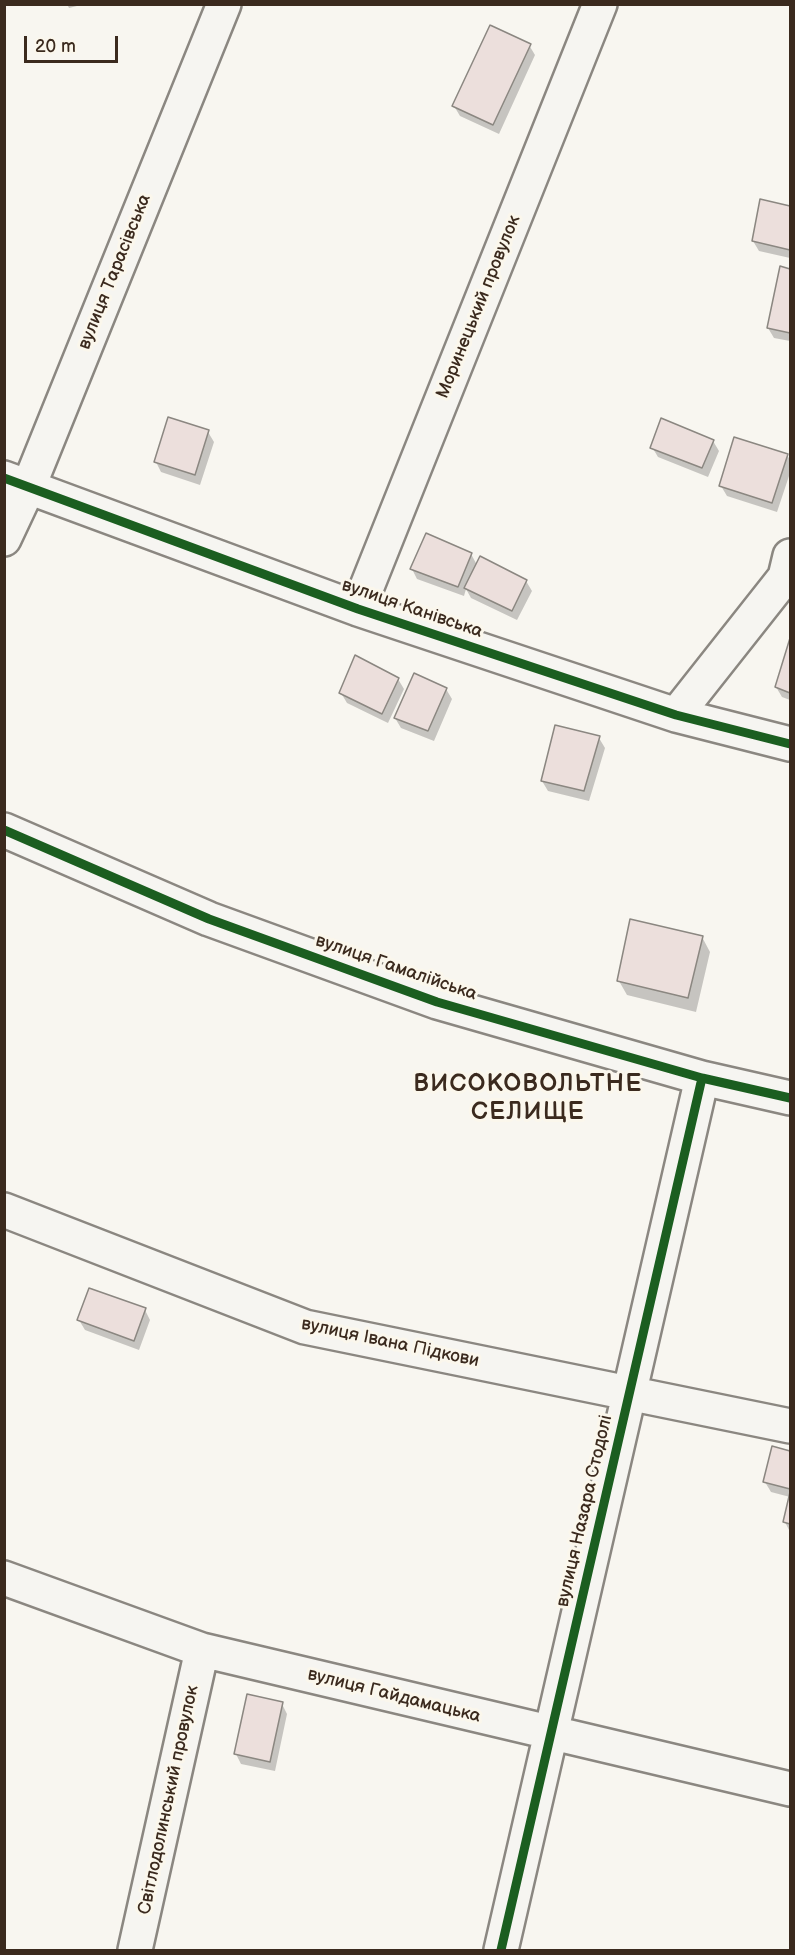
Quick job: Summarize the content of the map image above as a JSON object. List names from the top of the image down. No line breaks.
{"streets":{"street":["вулиця Тарасівська","Моринецький провулок","вулиця Канівська","вулиця Гамалійська","вулиця Івана Підкови","вулиця Назара Стодолі","вулиця Гайдамацька","Світлодолинський провулок"]},"crossings":[["вулиця Тарасівська","вулиця Канівська"],["Моринецький провулок","вулиця Канівська"],["вулиця Гамалійська","вулиця Назара Стодолі"],["вулиця Івана Підкови","вулиця Назара Стодолі"],["вулиця Назара Стодолі","вулиця Гайдамацька"],["вулиця Гайдамацька","Світлодолинський провулок"]],"districts":["ВИСОКОВОЛЬТНЕ СЕЛИЩЕ"],"scale_bar":"20 m"}
